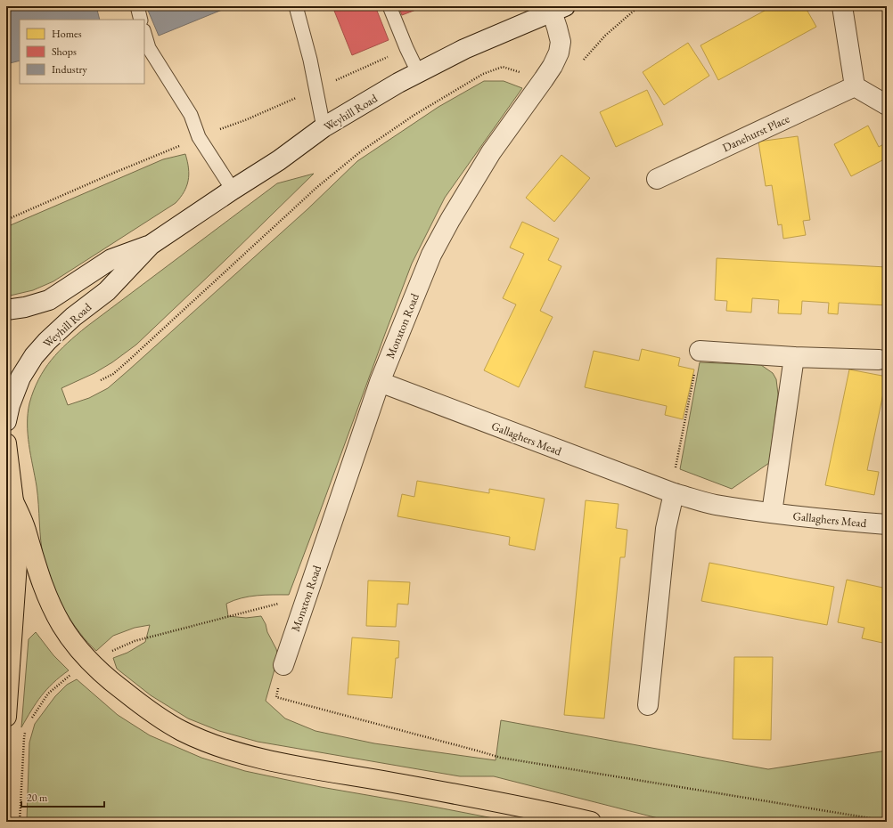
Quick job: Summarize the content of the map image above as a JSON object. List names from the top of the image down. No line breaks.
{"streets":{"street":["Weyhill Road","Danehurst Place","Monxton Road","Gallaghers Mead"]},"crossings":[["Weyhill Road","Monxton Road"],["Monxton Road","Gallaghers Mead"]],"legend":["Homes","Shops","Industry"],"scale_bar":"20 m"}
